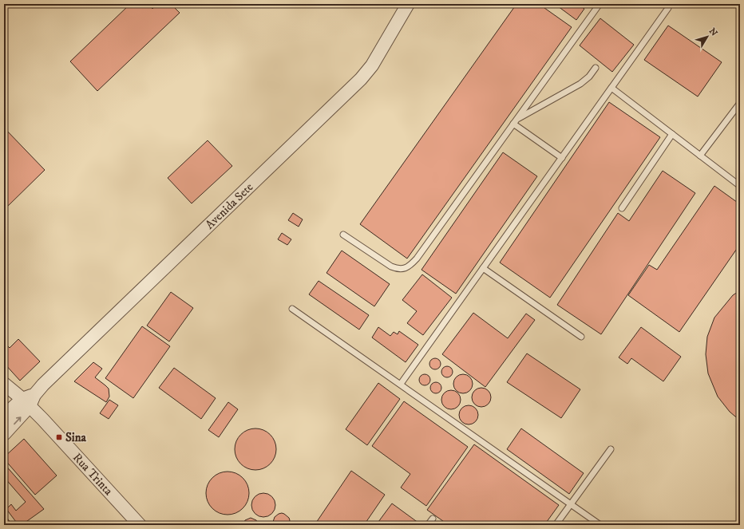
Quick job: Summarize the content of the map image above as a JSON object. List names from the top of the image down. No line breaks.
{"streets":{"street":["Avenida Sete","Rua Trinta"]},"crossings":[["Avenida Sete","Rua Trinta"]],"places":{"transit":["Sina"]},"north":"top right"}
